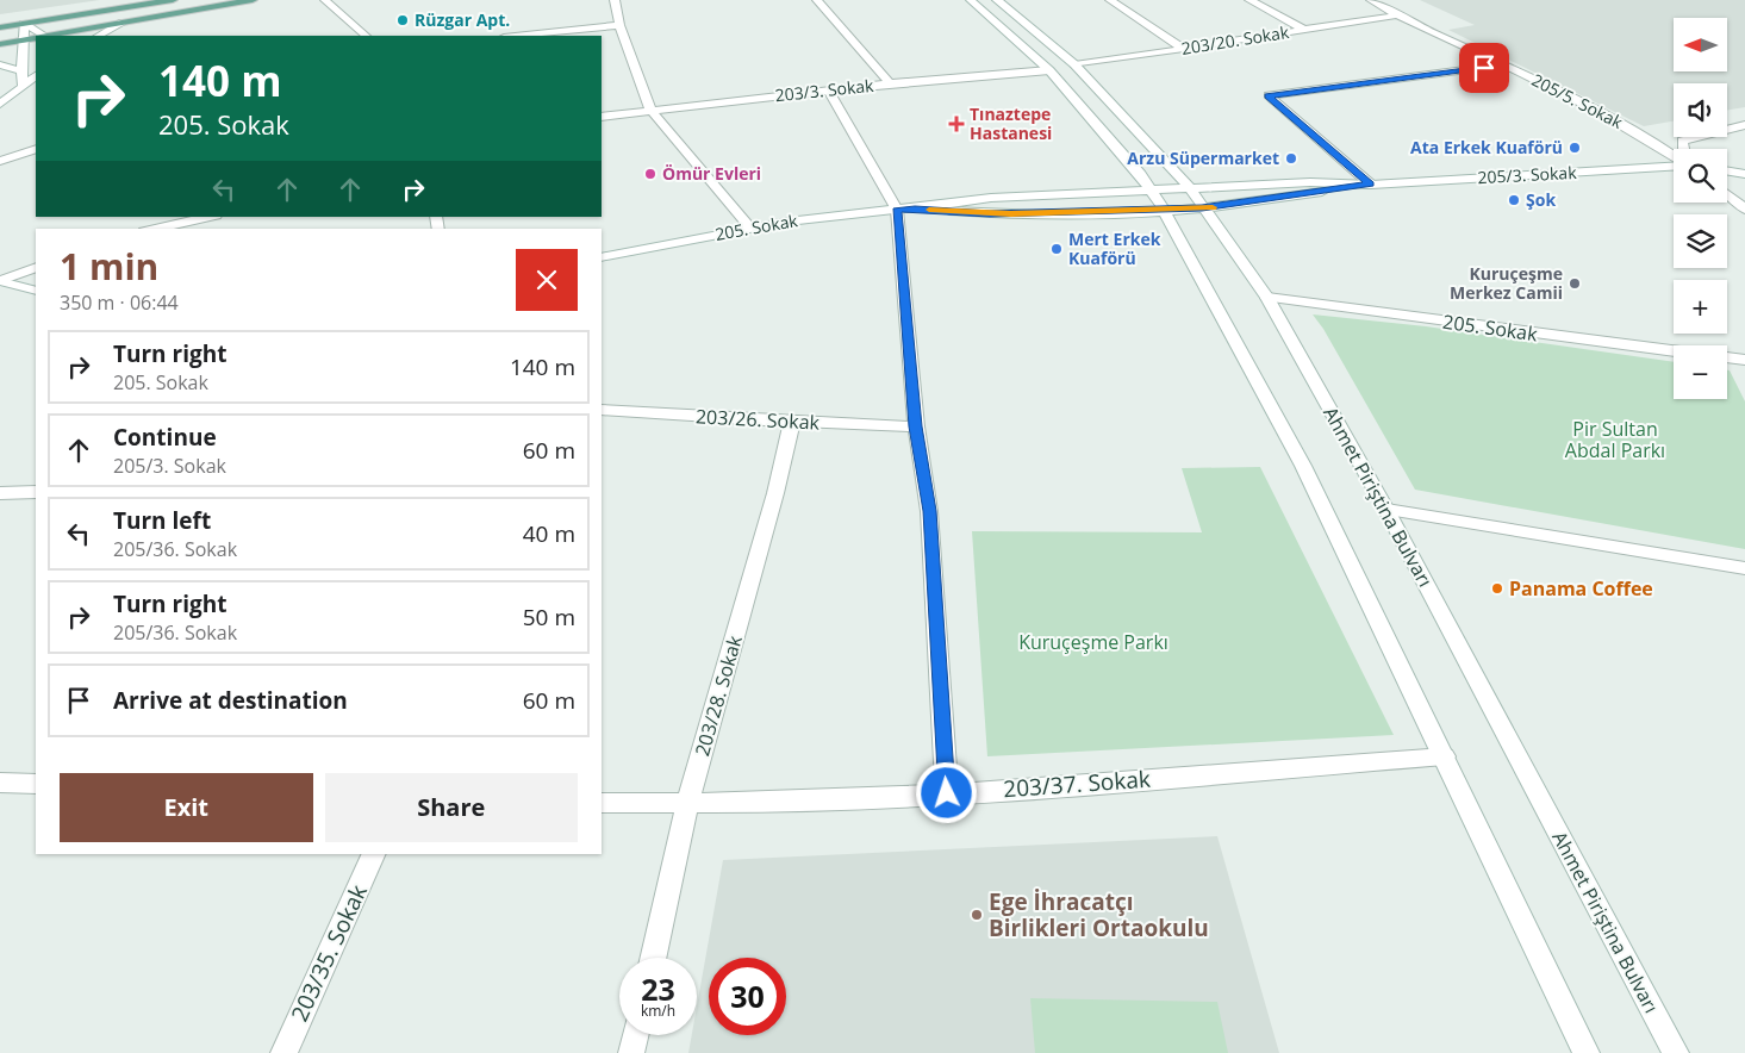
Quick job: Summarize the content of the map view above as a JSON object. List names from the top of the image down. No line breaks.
{"streets":{"street":["203/20. Sokak","203/3. Sokak","205/5. Sokak","205/3. Sokak","205. Sokak","203/26. Sokak","Ahmet Piriştina Bulvarı","203/28. Sokak","203/37. Sokak","203/35. Sokak"]},"crossings":[["203/20. Sokak","205/5. Sokak"],["203/20. Sokak","Ahmet Piriştina Bulvarı"],["205/3. Sokak","205. Sokak"],["205/3. Sokak","Ahmet Piriştina Bulvarı"],["205. Sokak","Ahmet Piriştina Bulvarı"],["203/26. Sokak","203/28. Sokak"],["203/28. Sokak","203/37. Sokak"]],"parks":["Pir Sultan Abdal Parkı","Kuruçeşme Parkı"],"places":{"other":["Rüzgar Apt.","Ata Erkek Kuaförü","Arzu Süpermarket","Ömür Evleri","Şok","Mert Erkek Kuaförü","Kuruçeşme Merkez Camii","Panama Coffee","Ege İhracatçı Birlikleri Ortaokulu"],"health":["Tınaztepe Hastanesi"]},"north":"left","page":{"map_buttons":["+","−"],"turn":["140 m","205. Sokak"],"heading":["1 min","350 m · 06:44"],"list":[{"name":"Turn right","note":"205. Sokak","value":"140 m"},{"name":"Continue","note":"205/3. Sokak","value":"60 m"},{"name":"Turn left","note":"205/36. Sokak","value":"40 m"},{"name":"Turn right","note":"205/36. Sokak","value":"50 m"},{"name":"Arrive at destination","value":"60 m"}],"buttons":["Exit","Share"],"speed":"23 km/h","limit":"30"}}
